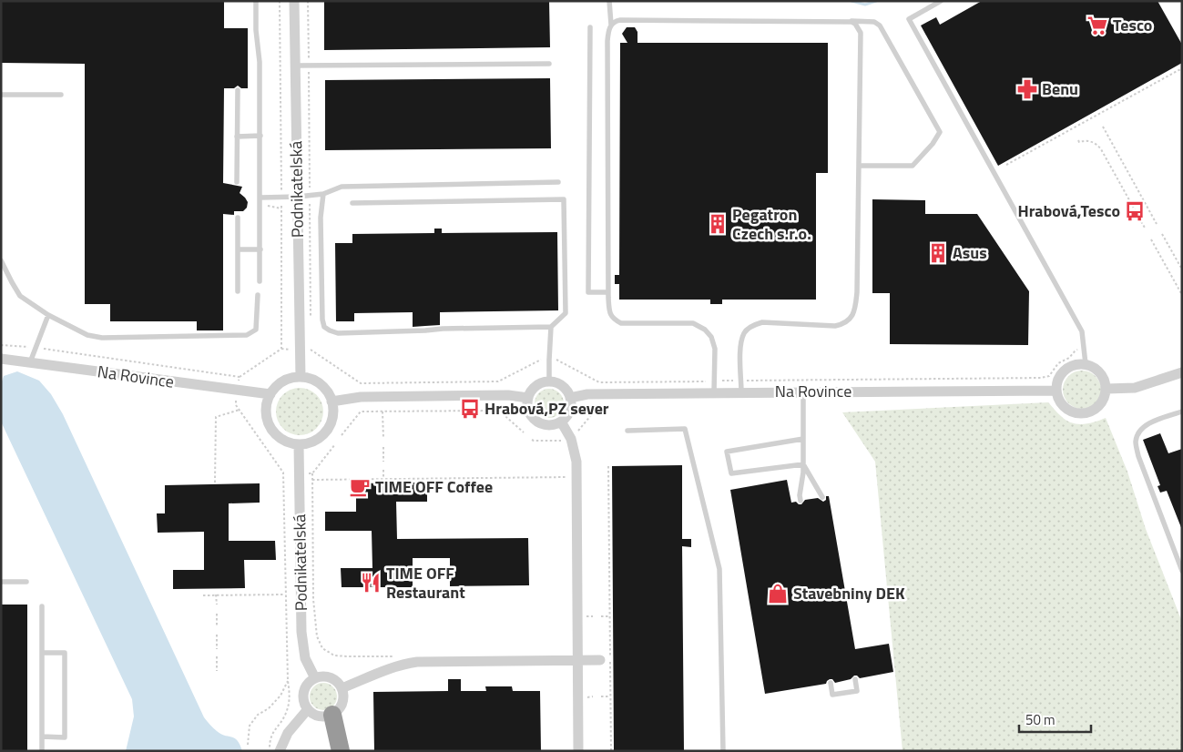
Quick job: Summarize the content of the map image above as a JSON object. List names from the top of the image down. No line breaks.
{"streets":{"street":["Podnikatelská","Na Rovince"]},"crossings":[["Podnikatelská","Na Rovince"]],"places":{"supermarket":["Tesco"],"pharmacy":["Benu"],"bus stop":["Hrabová,Tesco","Hrabová,PZ sever"],"building":["Pegatron Czech s.r.o.","Asus"],"cafe":["TIME OFF Coffee"],"restaurant":["TIME OFF Restaurant"],"shop":["Stavebniny DEK"]},"scale_bar":"50 m"}
